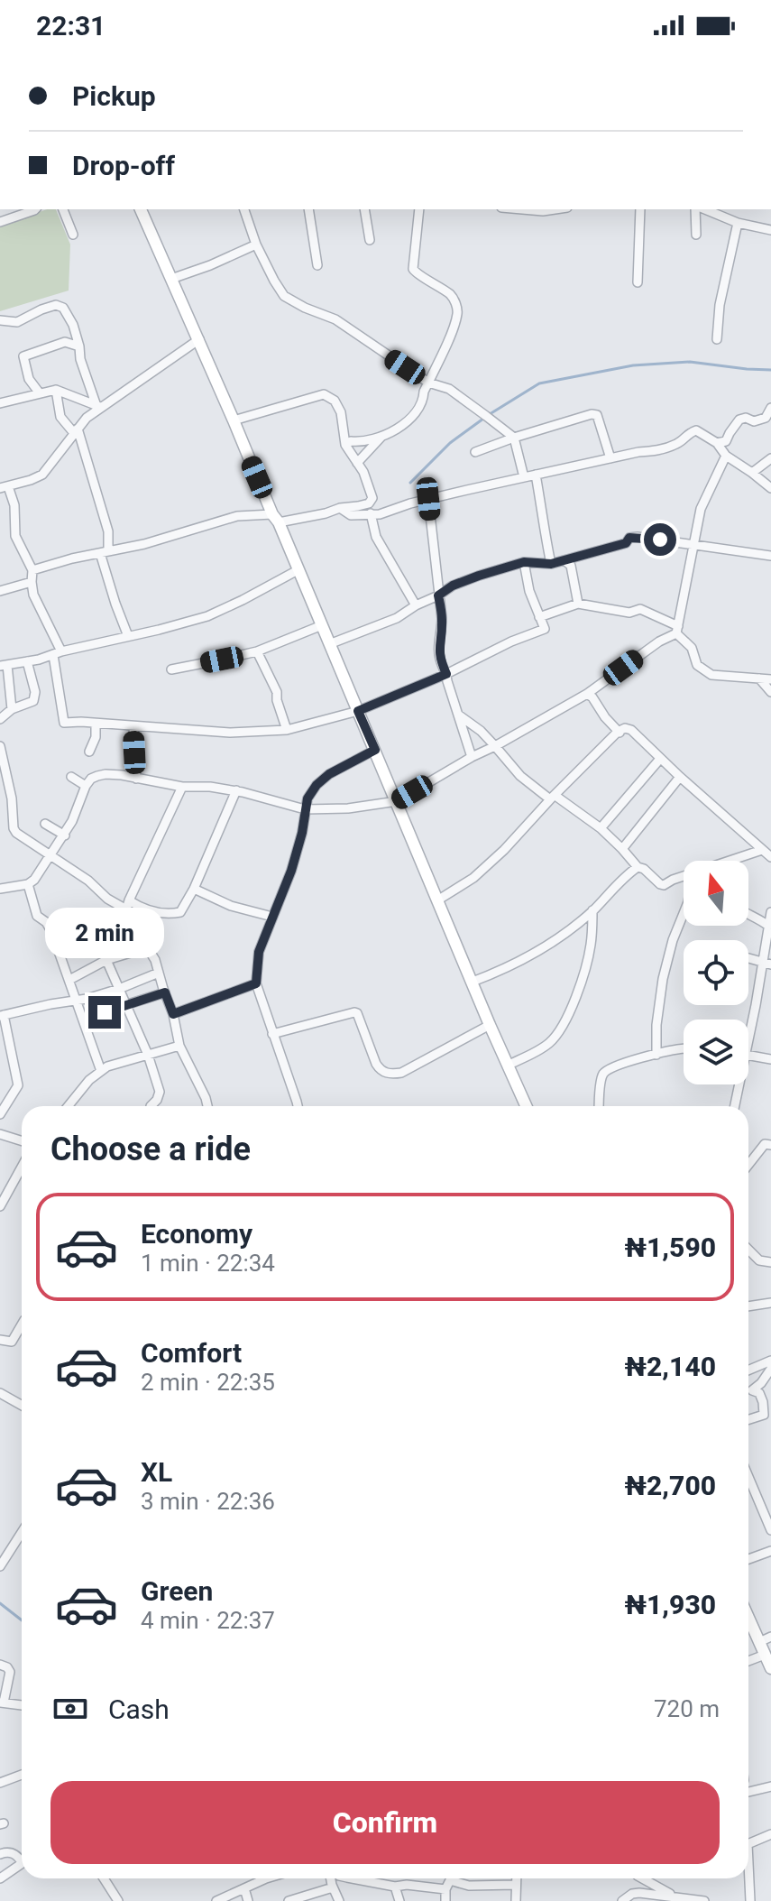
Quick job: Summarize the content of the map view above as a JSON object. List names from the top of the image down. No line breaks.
{"north":"top","page":{"status":"22:31","banner":["Pickup","Drop-off"],"bubble":"2 min","heading":"Choose a ride","list":[{"name":"Economy","note":"1 min · 22:34","value":"₦1,590"},{"name":"Comfort","note":"2 min · 22:35","value":"₦2,140"},{"name":"XL","note":"3 min · 22:36","value":"₦2,700"},{"name":"Green","note":"4 min · 22:37","value":"₦1,930"}],"pay":["Cash","720 m"],"buttons":"Confirm"}}
